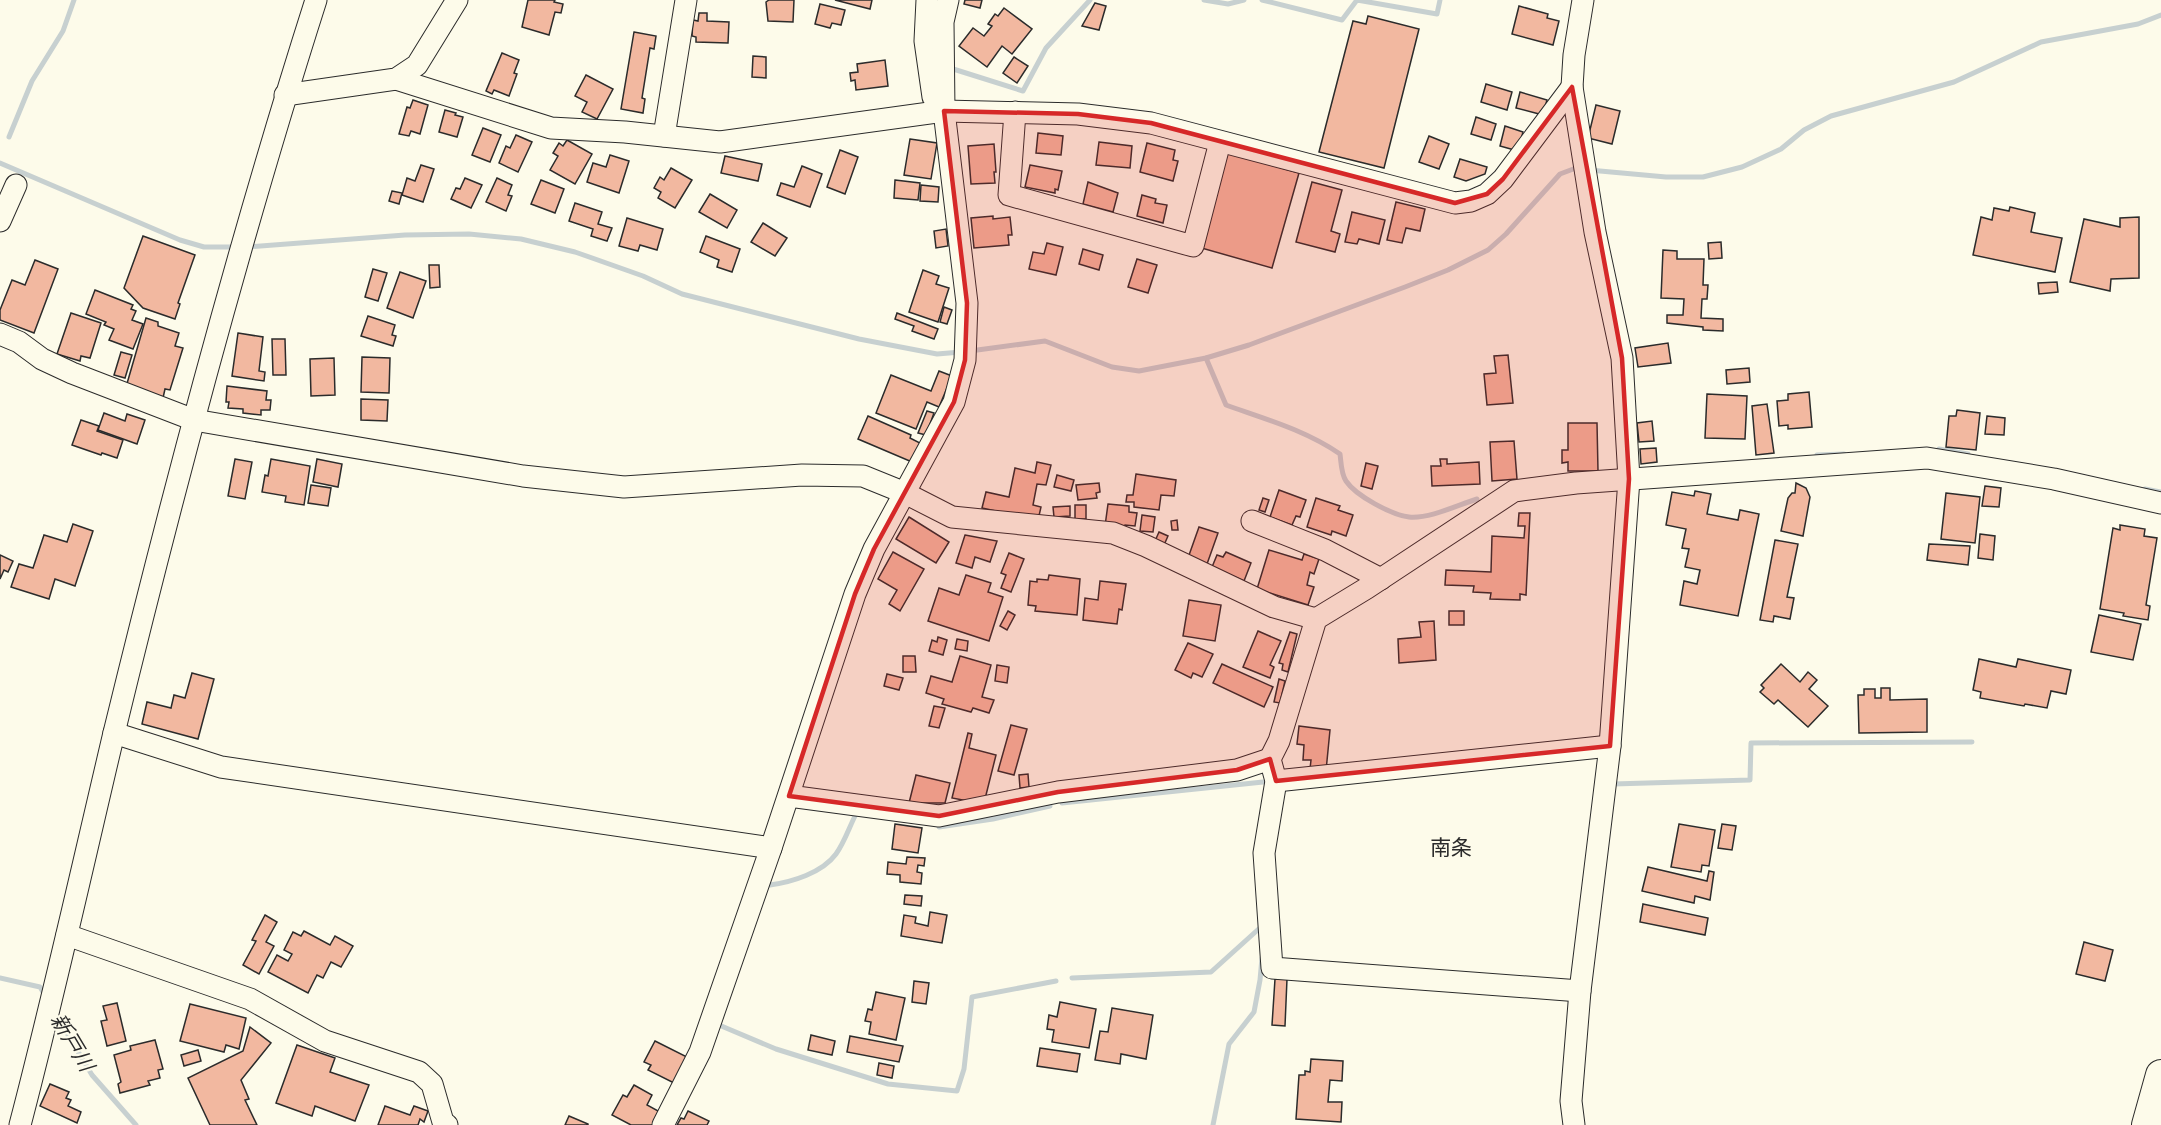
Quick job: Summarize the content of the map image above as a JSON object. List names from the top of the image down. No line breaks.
{"districts":["南条"],"water":["新戸川"]}
